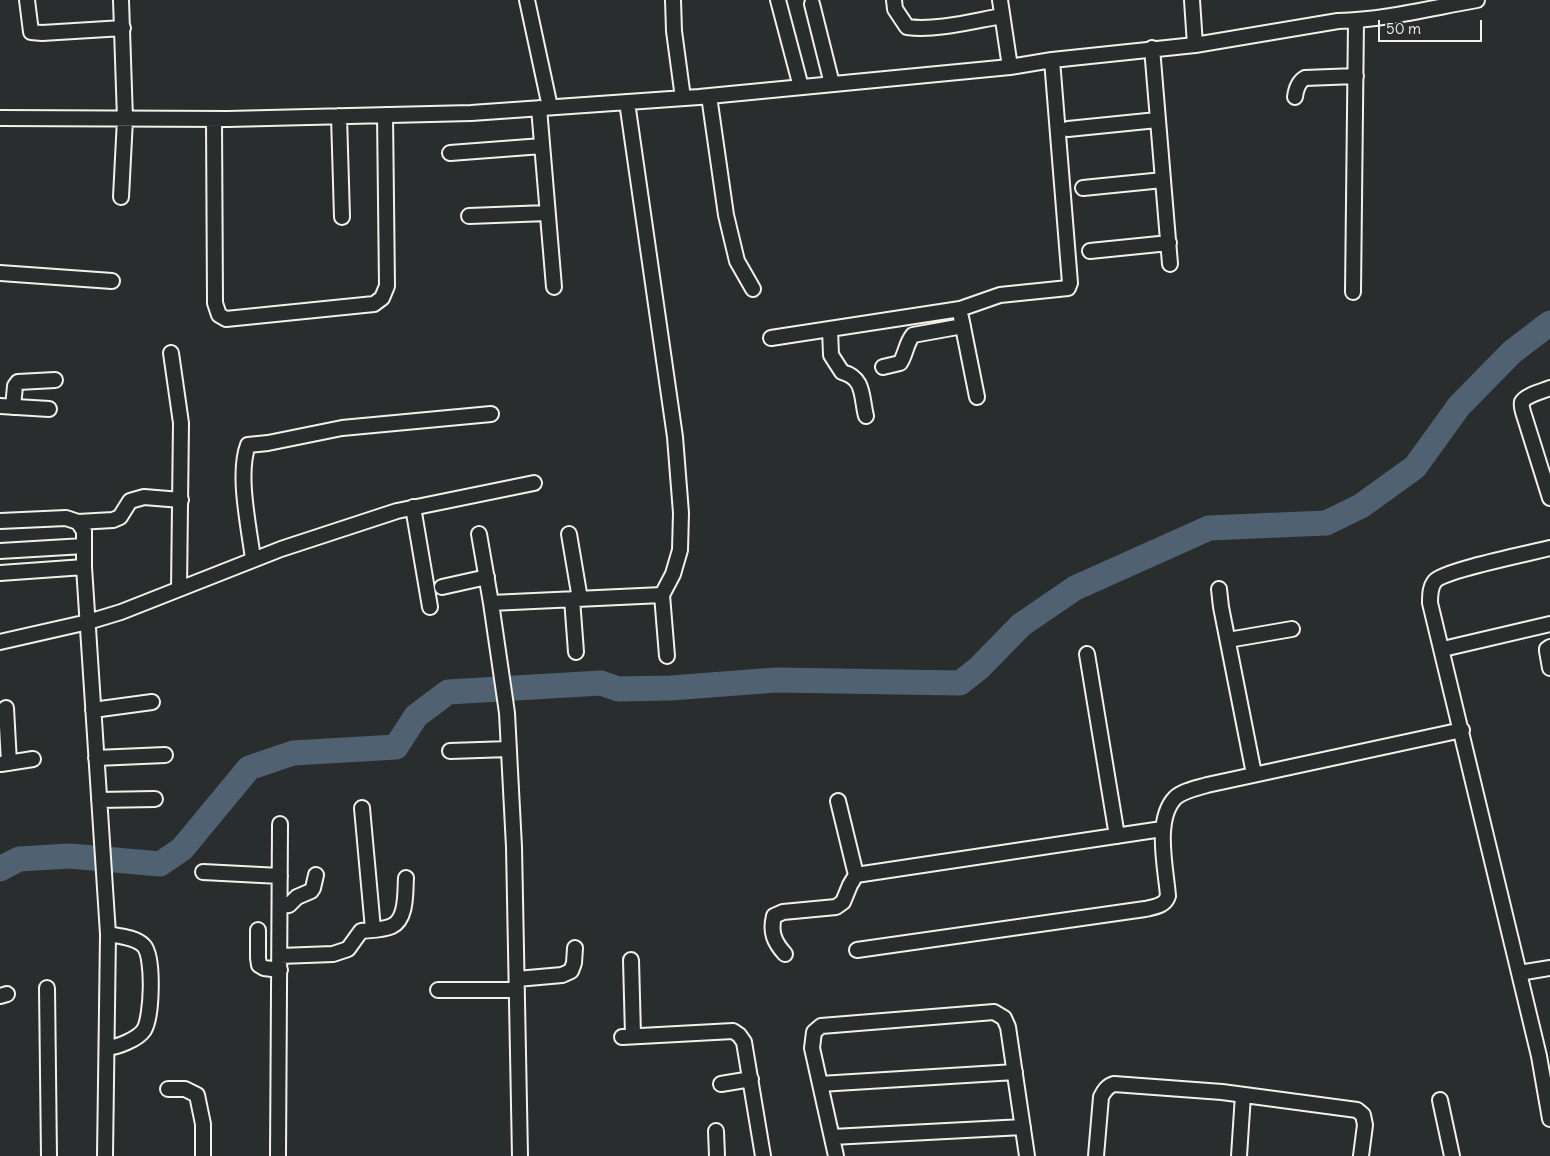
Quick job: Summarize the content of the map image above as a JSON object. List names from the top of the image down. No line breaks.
{"scale_bar":"50 m"}
